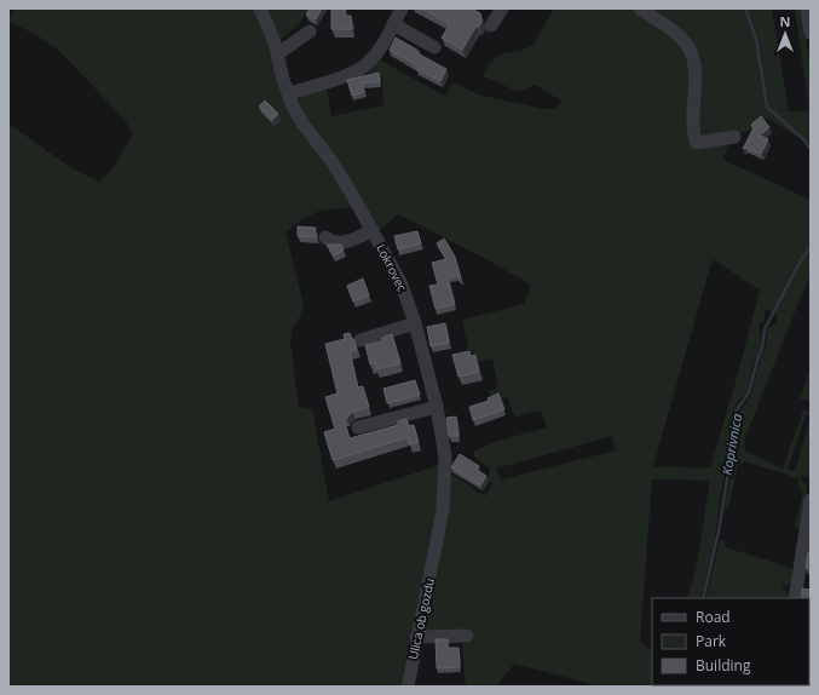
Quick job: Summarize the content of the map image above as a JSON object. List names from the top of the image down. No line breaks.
{"streets":{"street":["Lokrovec","Ulica ob gozdu"]},"crossings":[["Lokrovec","Ulica ob gozdu"]],"water":["Koprivnica"],"legend":["Road","Park","Building"],"north":"top"}
